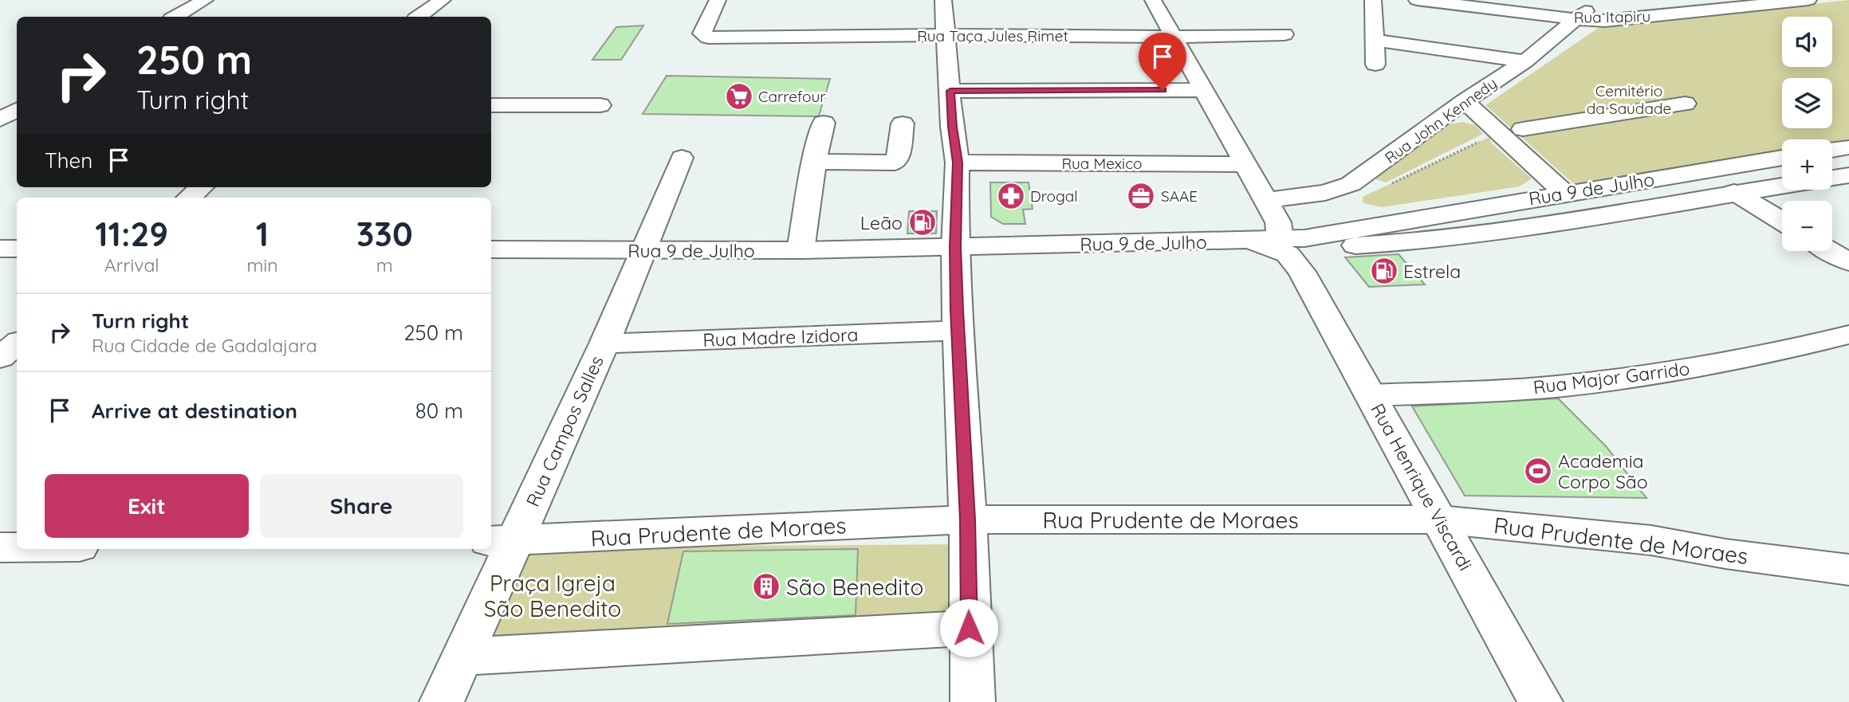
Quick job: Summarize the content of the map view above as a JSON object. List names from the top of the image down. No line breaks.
{"streets":{"street":["Rua Itapiru","Rua Taça Jules Rimet","Rua John Kennedy","Rua Mexico","Rua 9 de Julho","Rua Madre Izidora","Rua Major Garrido","Rua Campos Salles","Rua Henrique Viscardi","Rua Prudente de Moraes"]},"crossings":[["Rua Itapiru","Rua John Kennedy"],["Rua John Kennedy","Rua 9 de Julho"],["Rua 9 de Julho","Rua Campos Salles"],["Rua 9 de Julho","Rua Henrique Viscardi"],["Rua Madre Izidora","Rua Campos Salles"],["Rua Major Garrido","Rua Henrique Viscardi"],["Rua Campos Salles","Rua Prudente de Moraes"],["Rua Henrique Viscardi","Rua Prudente de Moraes"]],"parks":["Cemitério da Saudade","Praça Igreja São Benedito"],"places":{"supermarket":["Carrefour"],"pharmacy":["Drogal"],"office":["SAAE"],"fuel station":["Leão","Estrela"],"sports":["Academia Corpo São"],"building":["São Benedito"]},"page":{"map_buttons":["+","−"],"turn":["250 m","Turn right"],"then":"Then","eta":["11:29","Arrival","1","min","330","m"],"list":[{"name":"Turn right","note":"Rua Cidade de Gadalajara","value":"250 m"},{"name":"Arrive at destination","value":"80 m"}],"buttons":["Exit","Share"]}}
